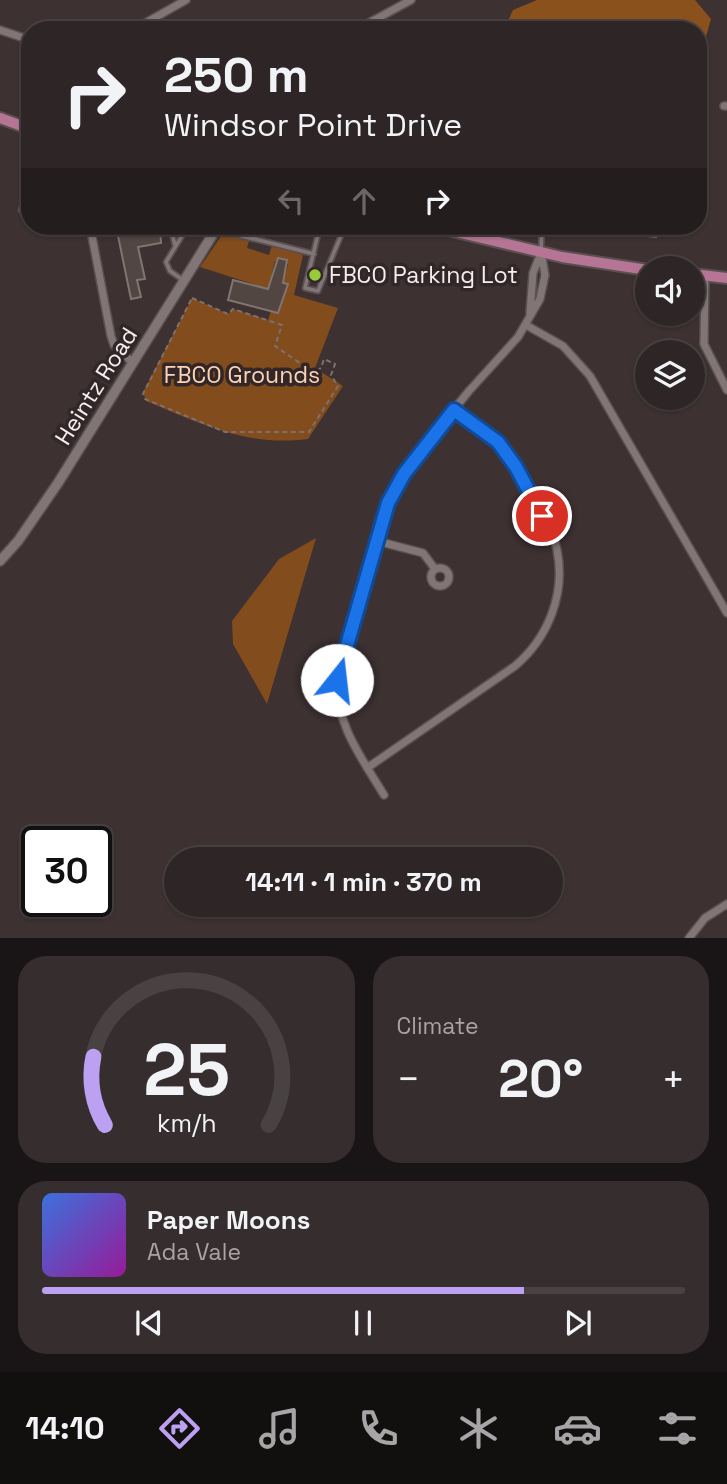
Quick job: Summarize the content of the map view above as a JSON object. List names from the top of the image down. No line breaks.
{"streets":{"street":["Heintz Road"]},"parks":["FBCO Grounds"],"places":["FBCO Parking Lot"],"page":{"turn":["250 m","Windsor Point Drive"],"limit":"30","trip":"14:11 · 1 min · 370 m","tile":"Climate","heat":["−","20°","+"],"song":["Paper Moons","Ada Vale"],"tabs":"14:10","gauge":["25","km/h"]}}
